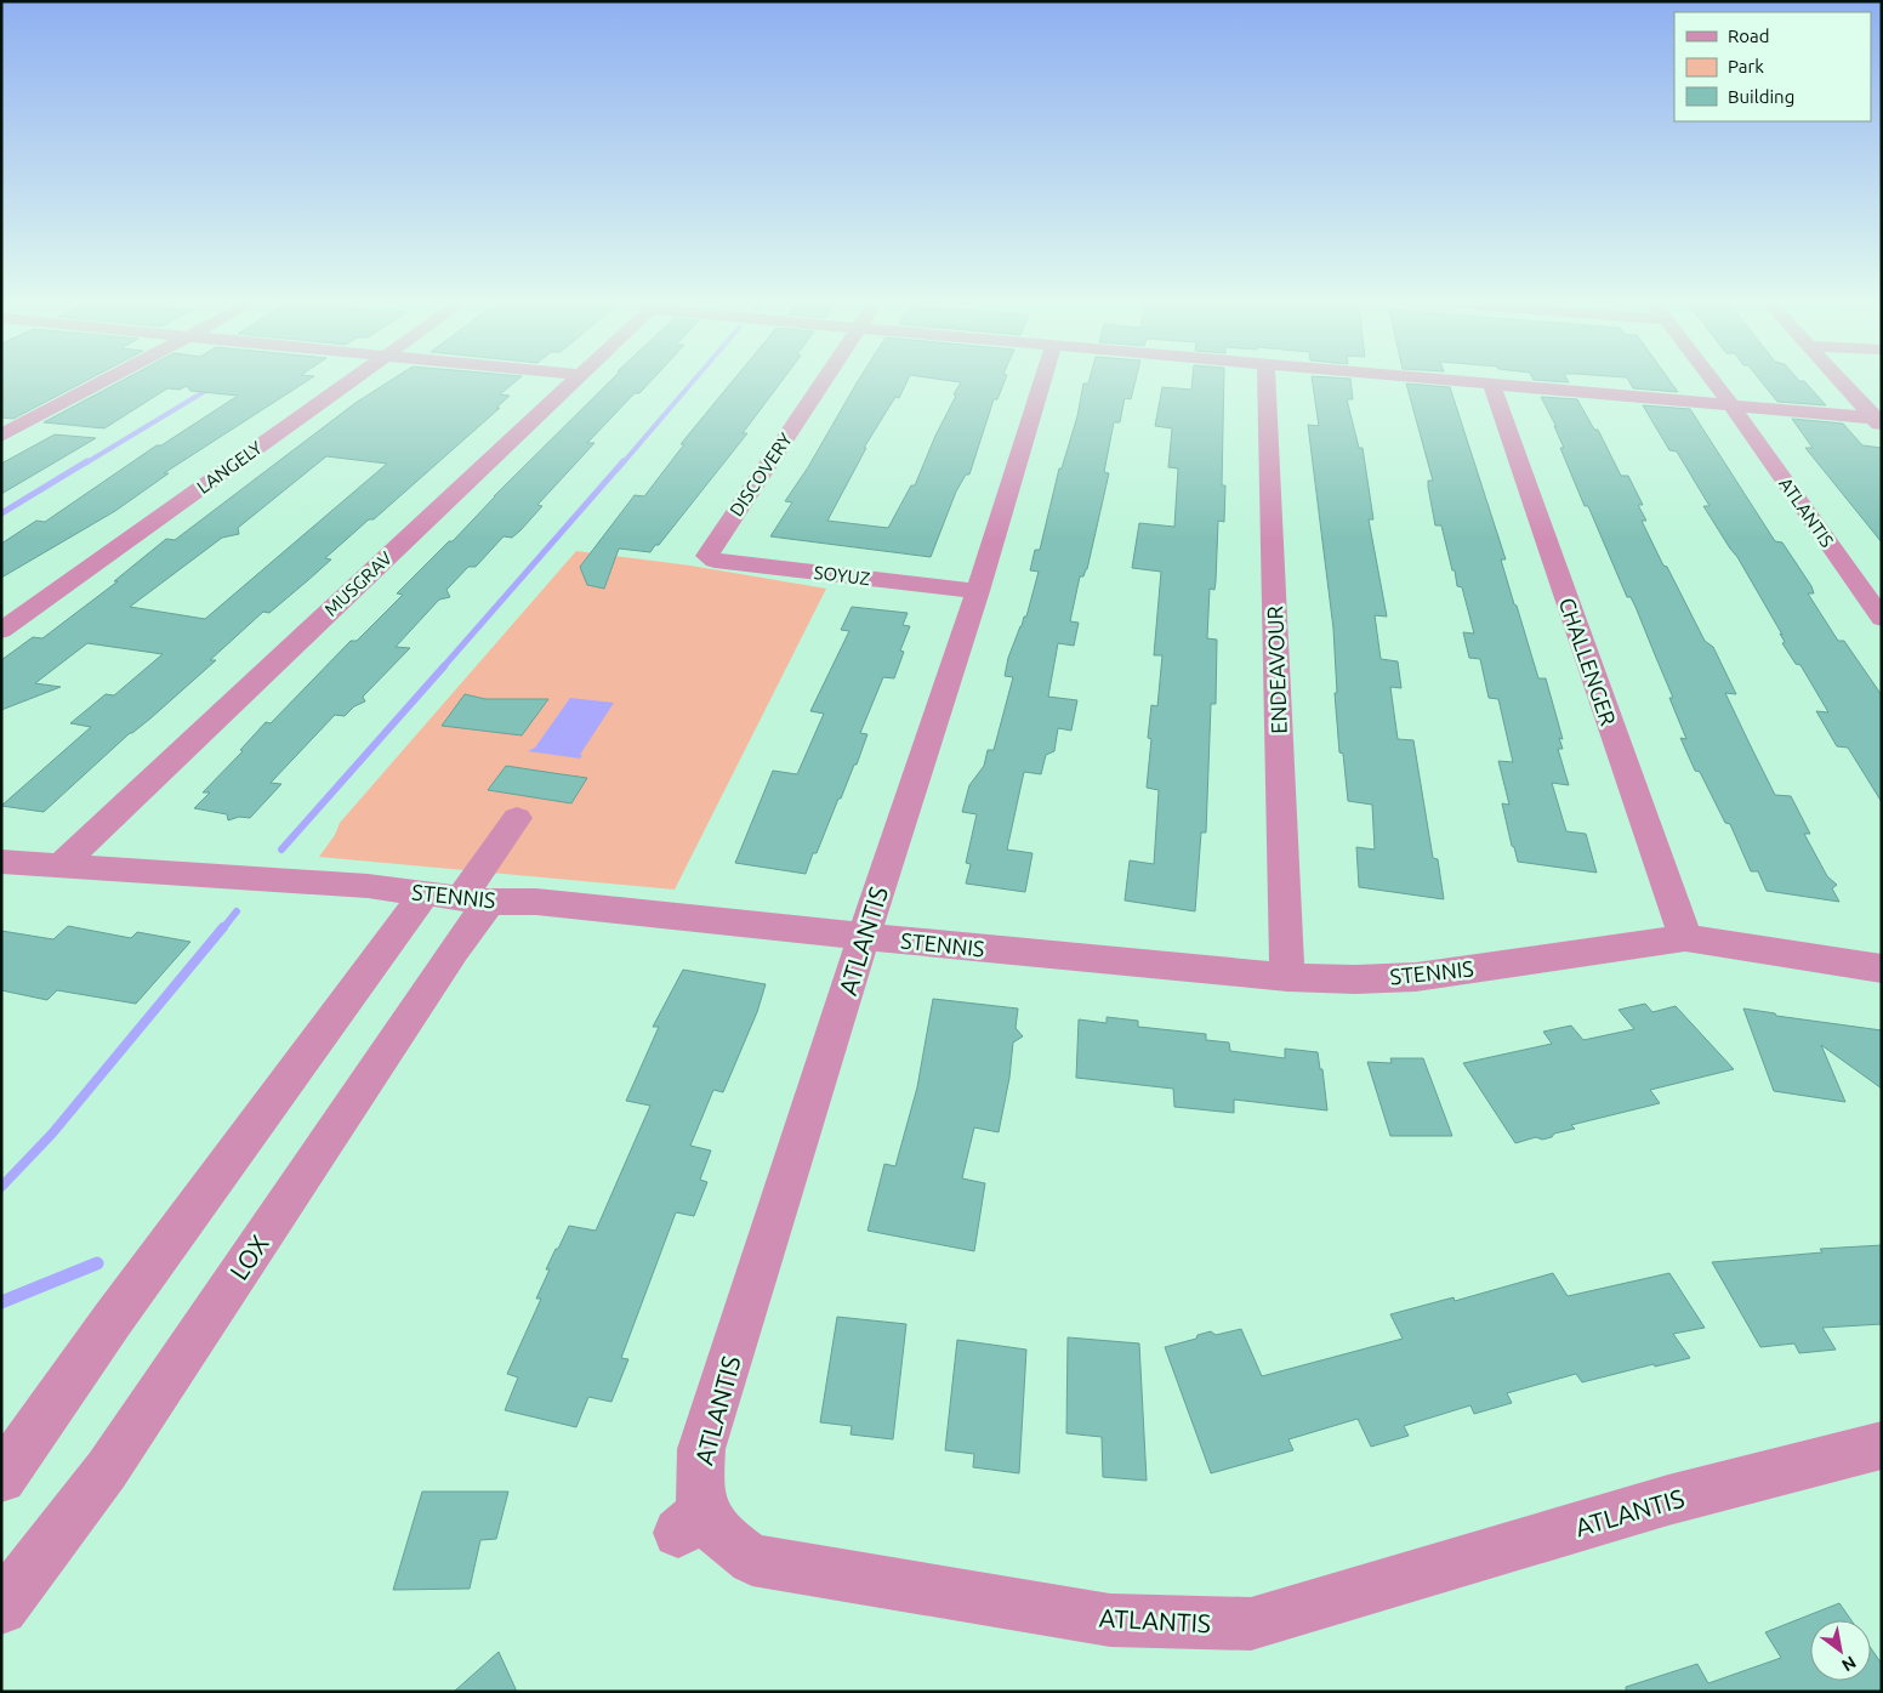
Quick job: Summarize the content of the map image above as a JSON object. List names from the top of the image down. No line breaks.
{"streets":{"street":["LANGELY","DISCOVERY","ATLANTIS","SOYUZ","MUSGRAV","CHALLENGER","ENDEAVOUR","STENNIS","LOX"]},"crossings":[["DISCOVERY","SOYUZ"],["ATLANTIS","SOYUZ"],["ATLANTIS","STENNIS"],["MUSGRAV","STENNIS"],["CHALLENGER","STENNIS"],["ENDEAVOUR","STENNIS"],["STENNIS","LOX"]],"legend":["Road","Park","Building"],"north":"bottom right"}
